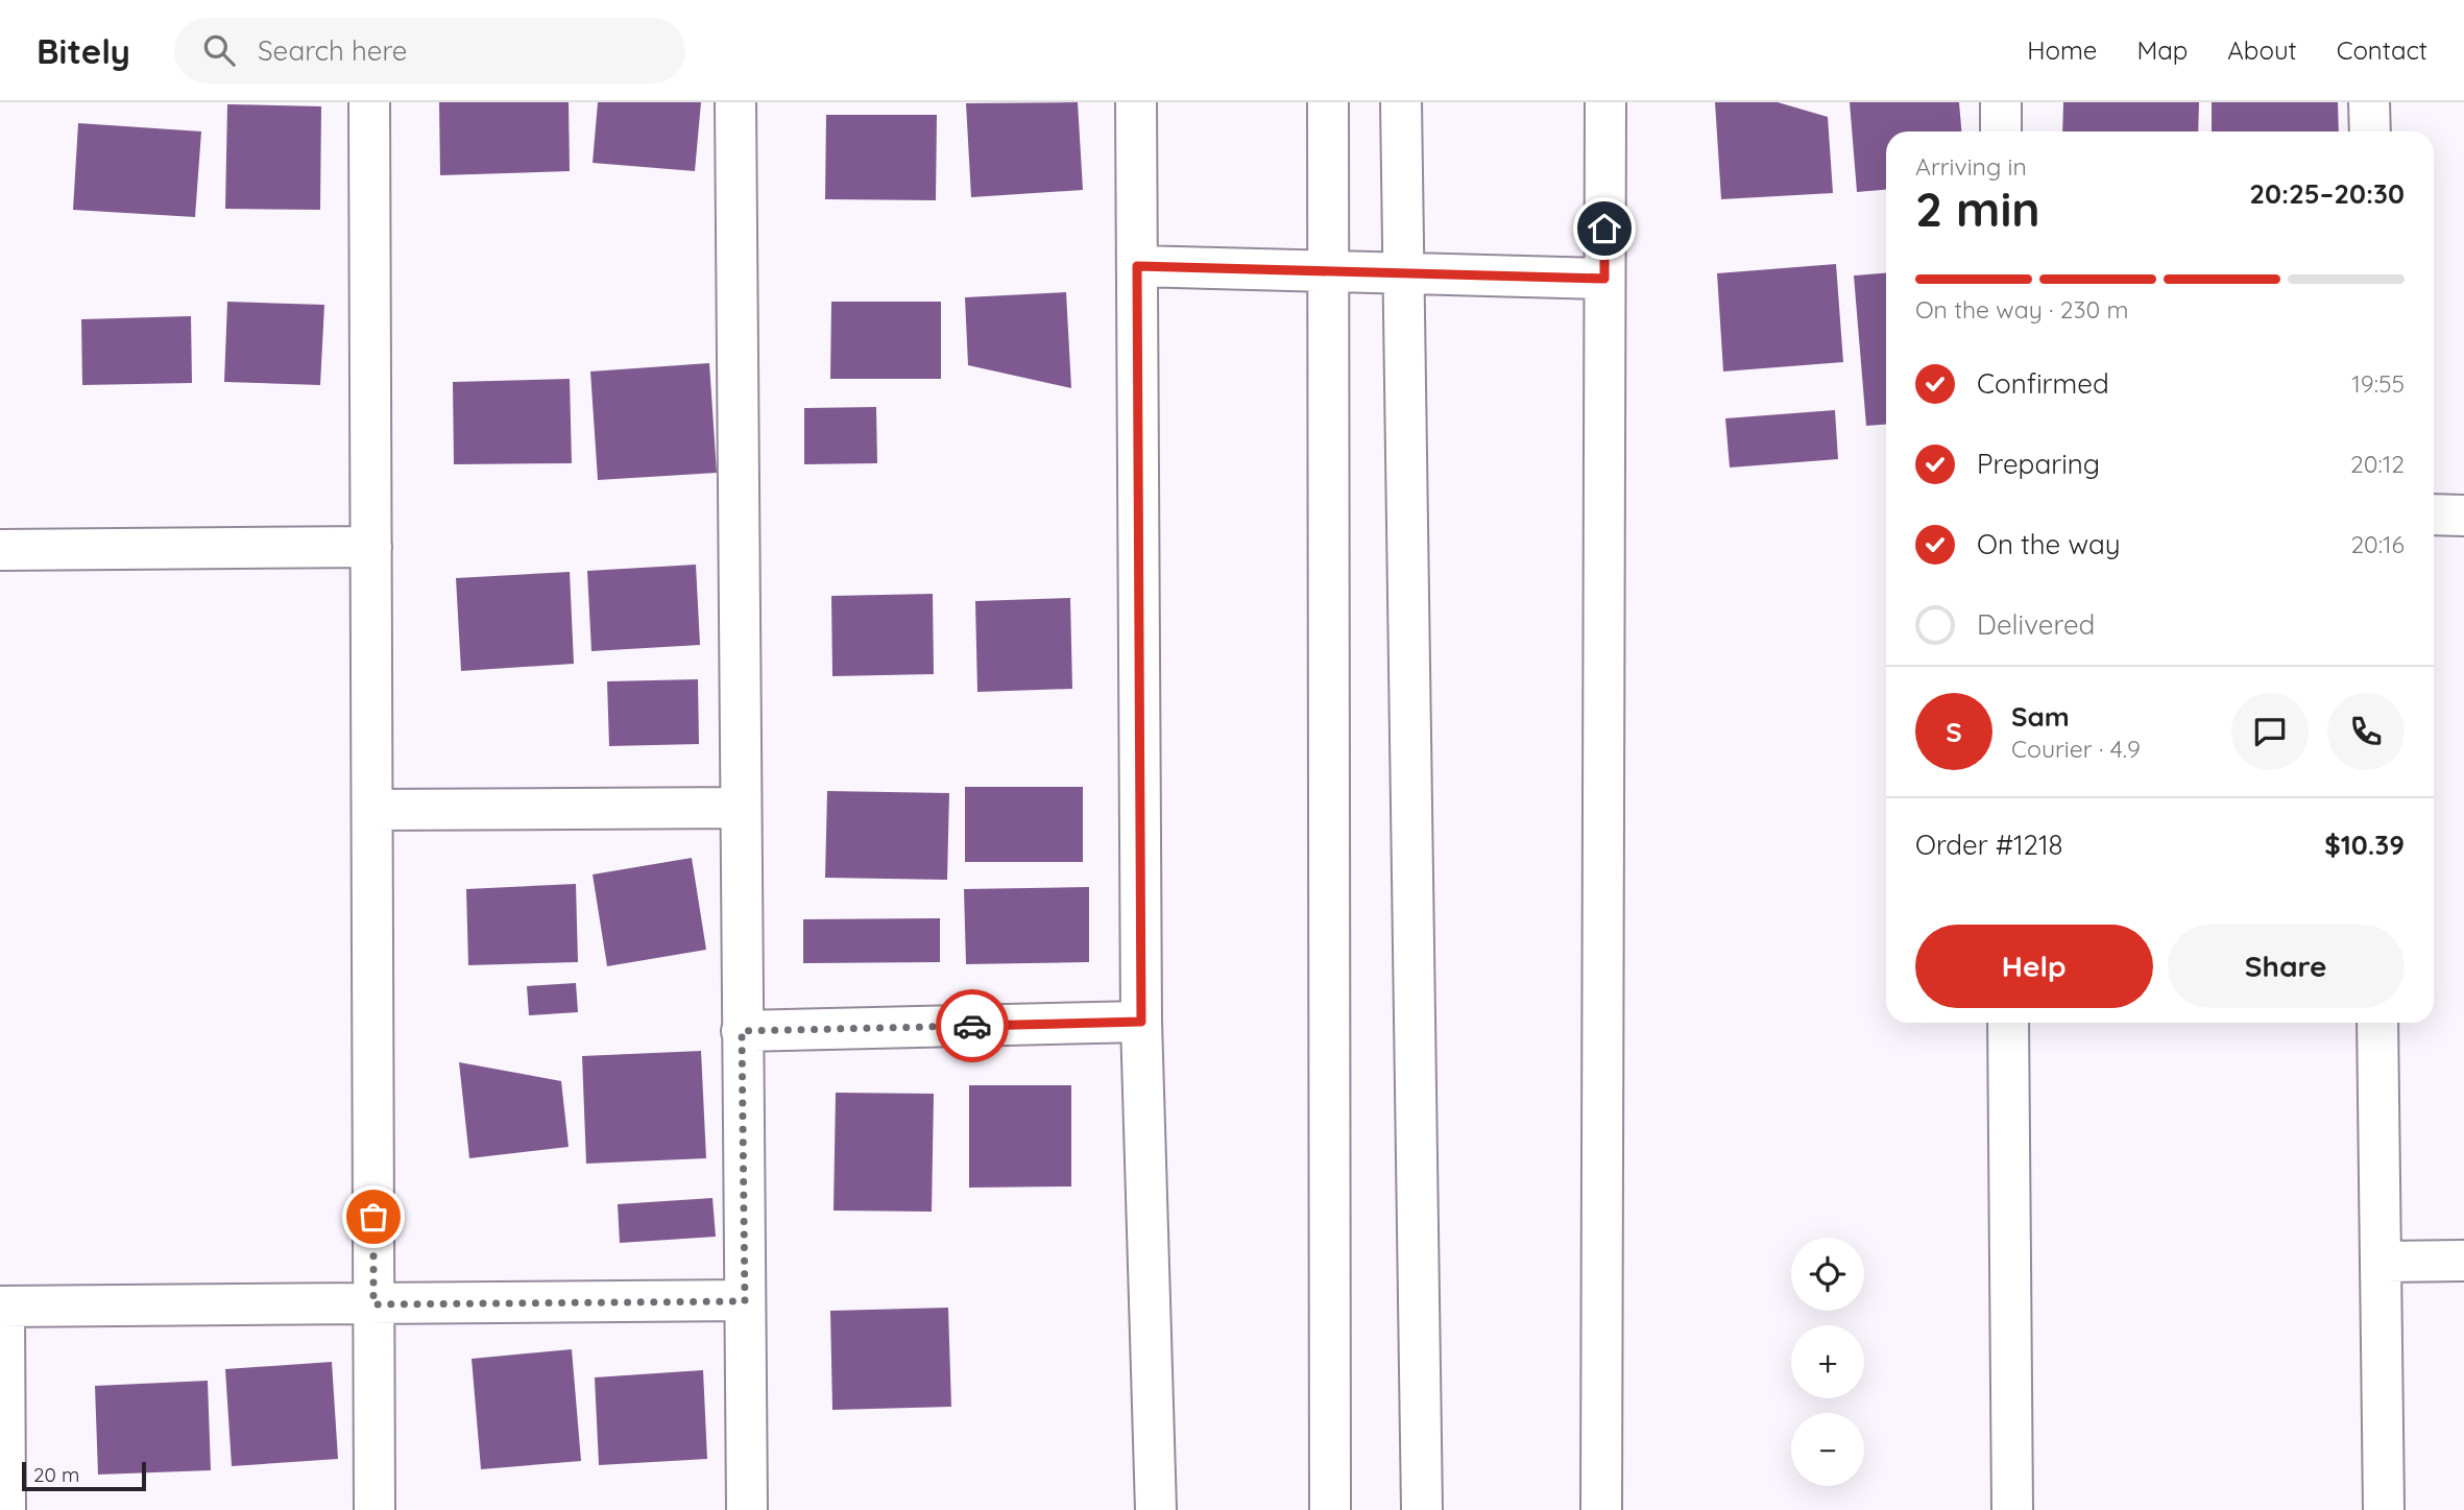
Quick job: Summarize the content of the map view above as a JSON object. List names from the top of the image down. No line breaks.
{"scale_bar":"20 m","page":{"header":"Bitely","search":"Search here","nav":["Home","Map","About","Contact"],"heading":["2 min","Arriving in","20:25–20:30"],"panel":["Sam","Courier · 4.9","Order #1218","$10.39"],"bar":"On the way · 230 m","list":[["Confirmed","19:55"],["Preparing","20:12"],["On the way","20:16"],"Delivered"],"round":"S","buttons":["Help","Share"],"map_buttons":["+","−"],"scale":"20 m"}}
